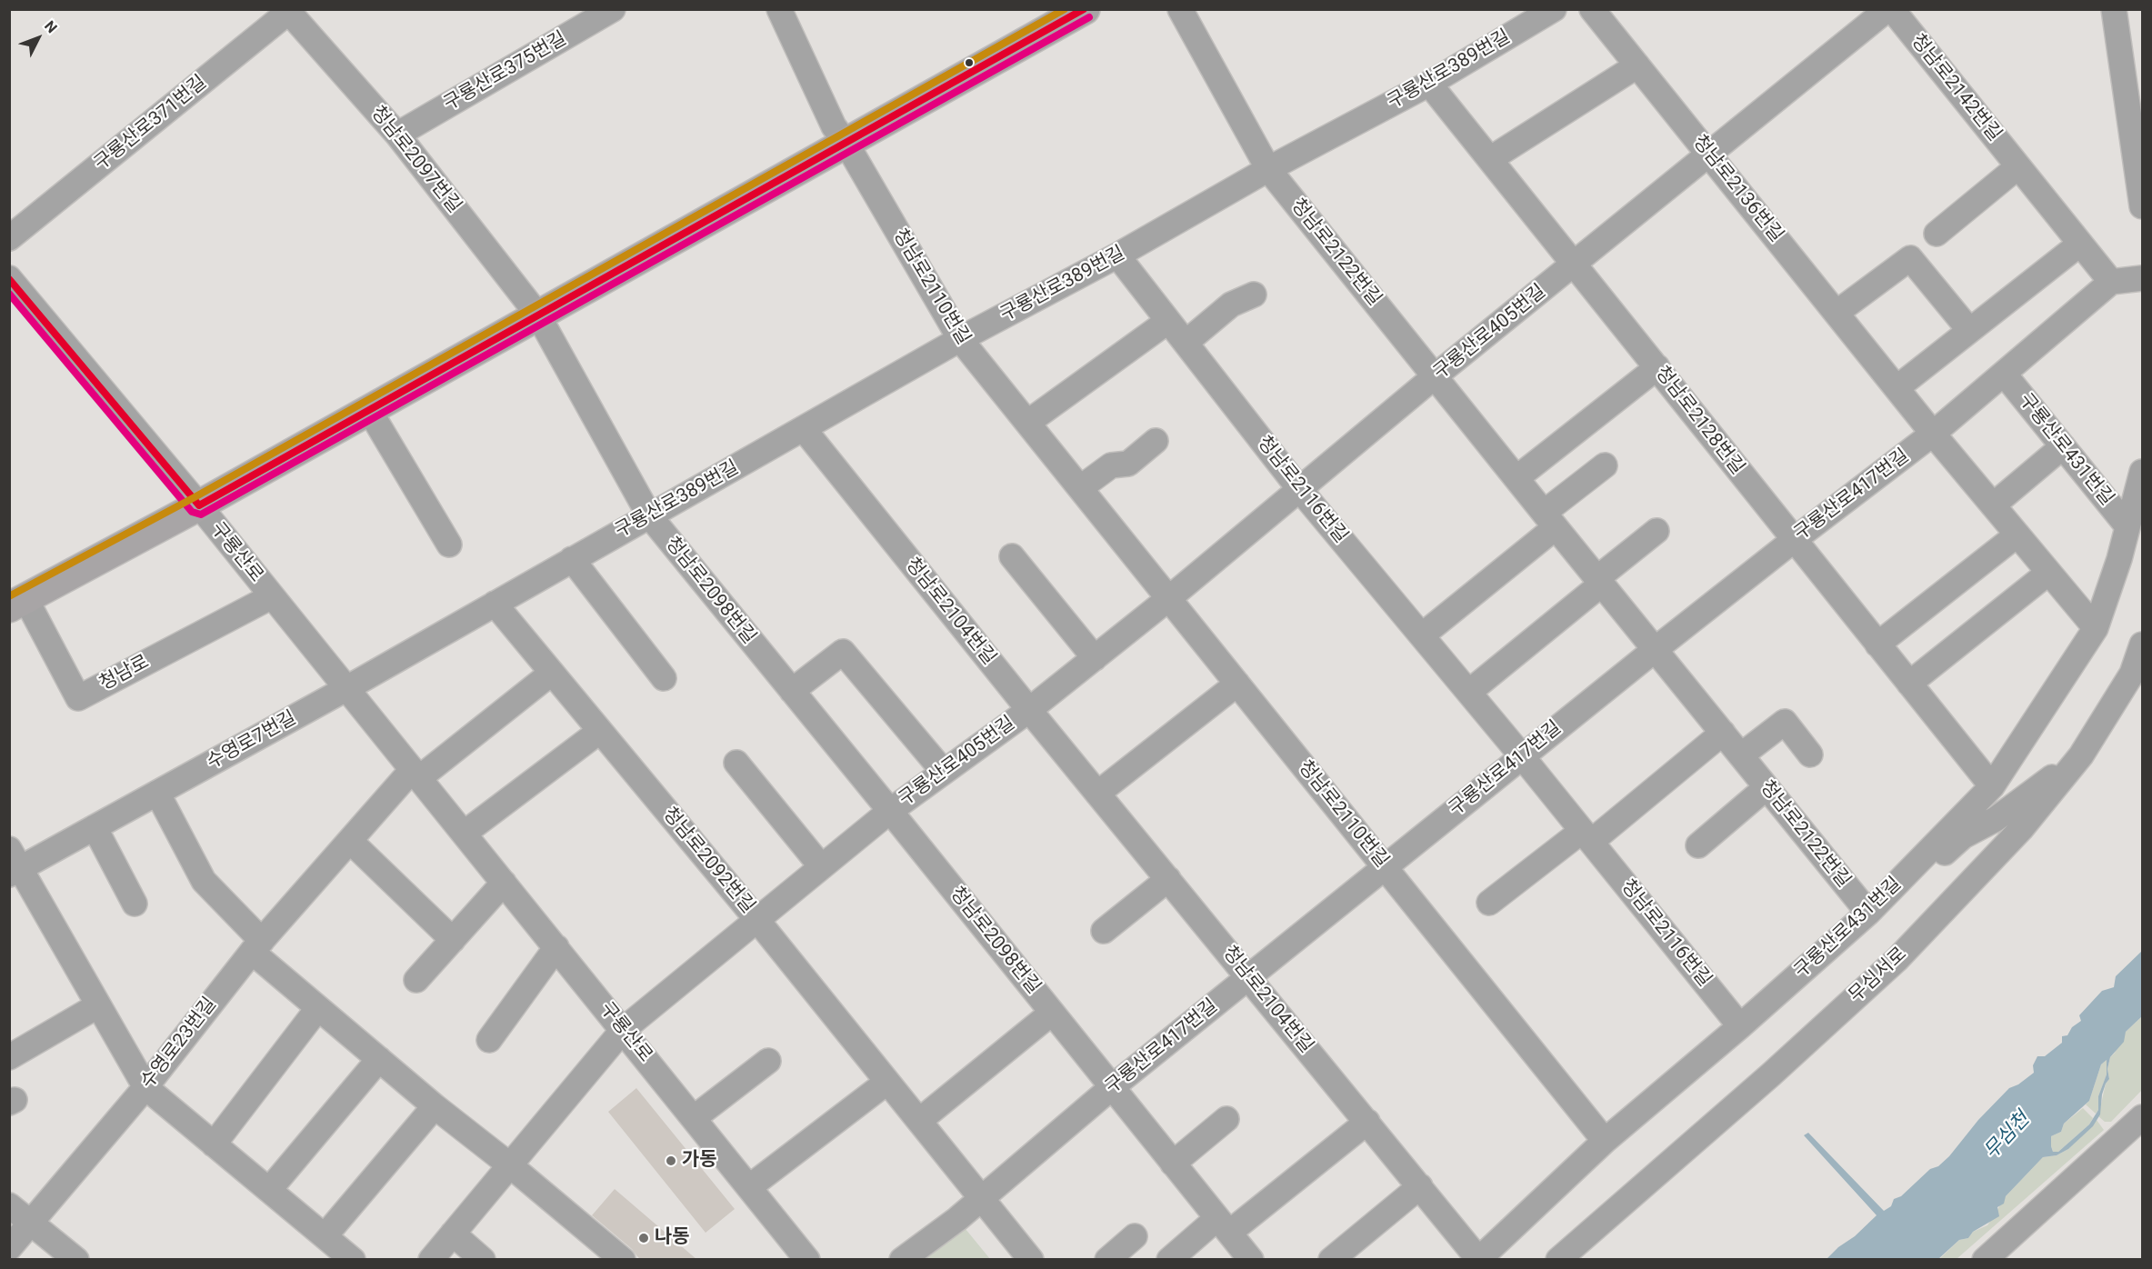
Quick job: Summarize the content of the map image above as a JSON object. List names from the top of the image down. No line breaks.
{"streets":{"main road":["청남로"],"street":["구룡산로389번길","구룡산로375번길","청남로2142번길","구룡산로371번길","청남로2097번길","청남로2136번길","청남로2122번길","청남로2110번길","구룡산로405번길","청남로2128번길","구룡산로431번길","청남로2116번길","구룡산로417번길","구룡산로","청남로2098번길","청남로2104번길","수영로7번길","청남로2092번길","무심서로","수영로23번길"]},"crossings":[["구룡산로389번길","청남로2122번길"],["구룡산로389번길","청남로2110번길"],["구룡산로389번길","청남로2128번길"],["구룡산로389번길","청남로2116번길"],["구룡산로389번길","구룡산로"],["구룡산로389번길","청남로2098번길"],["구룡산로389번길","청남로2104번길"],["구룡산로389번길","수영로7번길"],["구룡산로389번길","청남로2092번길"],["구룡산로375번길","청남로2097번길"],["청남로2142번길","구룡산로405번길"],["청남로2142번길","구룡산로417번길"],["구룡산로371번길","청남로2097번길"],["청남로2097번길","청남로2098번길"],["청남로2097번길","청남로"],["청남로2136번길","구룡산로405번길"],["청남로2136번길","구룡산로431번길"],["청남로2136번길","구룡산로417번길"],["청남로2122번길","구룡산로405번길"],["청남로2122번길","구룡산로431번길"],["청남로2122번길","구룡산로417번길"],["청남로2110번길","구룡산로405번길"],["청남로2110번길","구룡산로431번길"],["청남로2110번길","구룡산로417번길"],["청남로2110번길","청남로"],["구룡산로405번길","청남로2128번길"],["구룡산로405번길","청남로2116번길"],["구룡산로405번길","구룡산로"],["구룡산로405번길","청남로2098번길"],["구룡산로405번길","청남로2104번길"],["구룡산로405번길","청남로2092번길"],["청남로2128번길","구룡산로431번길"],["청남로2128번길","구룡산로417번길"],["구룡산로431번길","청남로2116번길"],["구룡산로431번길","구룡산로417번길"],["구룡산로431번길","청남로2104번길"],["청남로2116번길","구룡산로417번길"],["구룡산로417번길","청남로2098번길"],["구룡산로417번길","청남로2104번길"],["구룡산로417번길","청남로2092번길"],["구룡산로","청남로"],["구룡산로","수영로7번길"],["구룡산로","수영로23번길"],["청남로2098번길","청남로"],["청남로2098번길","청남로2092번길"]],"water":["무심천"],"places":["가동","나동"],"north":"top right"}
